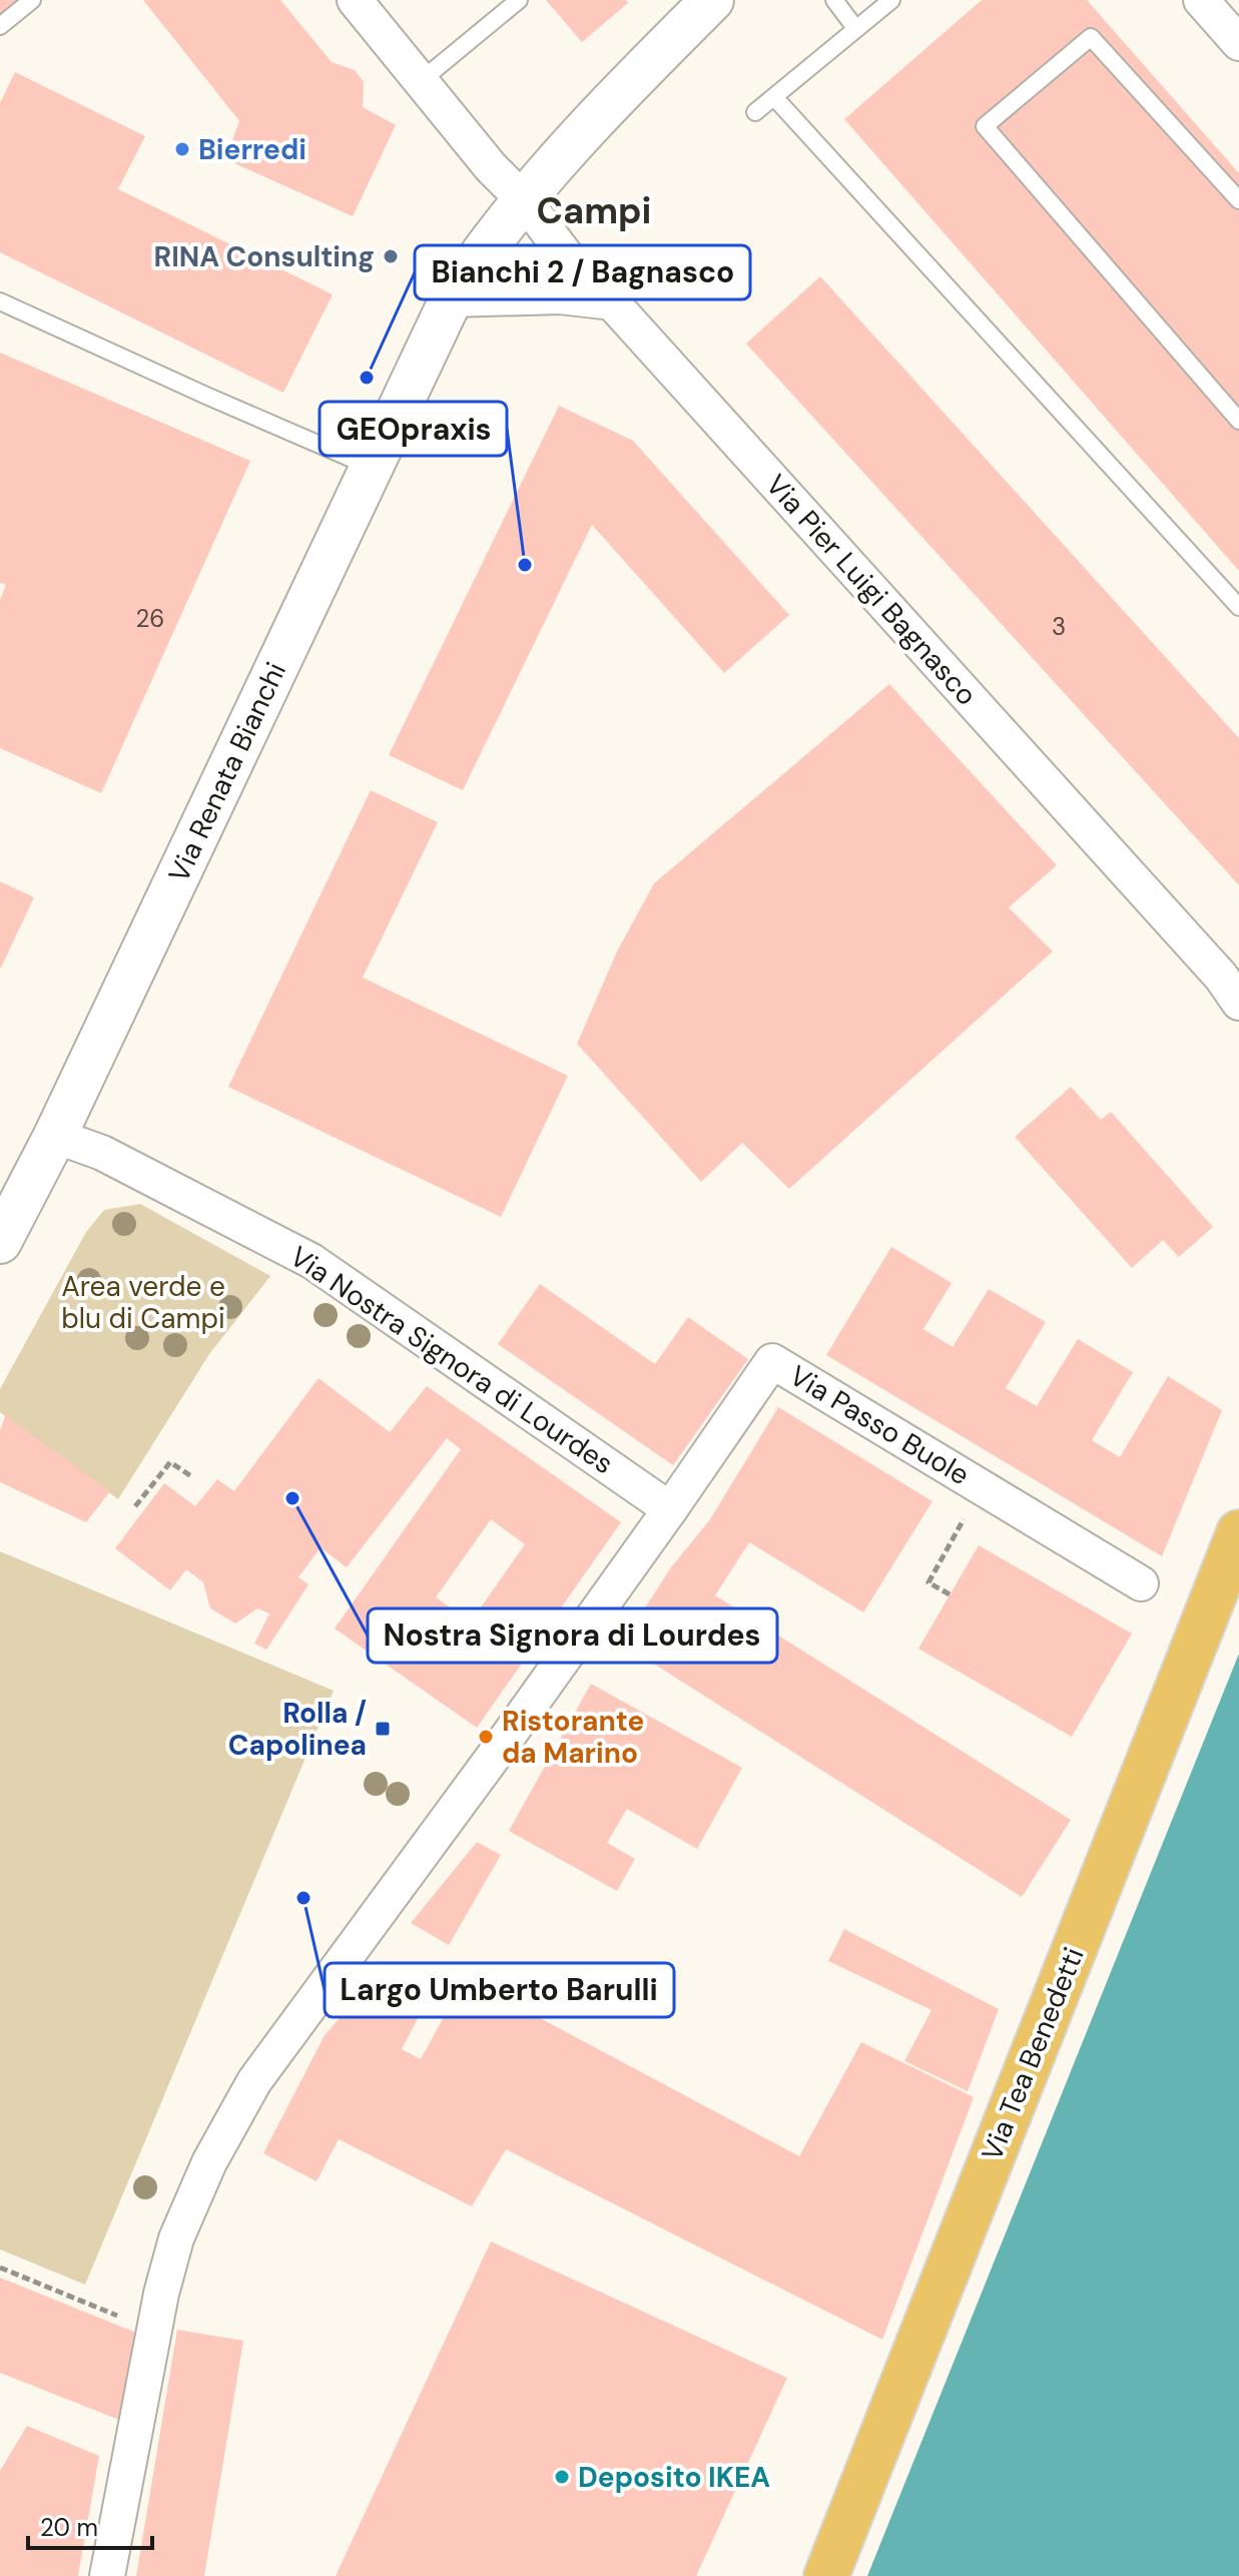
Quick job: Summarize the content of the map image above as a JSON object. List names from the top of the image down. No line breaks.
{"streets":{"main road":["Via Tea Benedetti"],"street":["Via Pier Luigi Bagnasco","Via Renata Bianchi","Via Nostra Signora di Lourdes","Via Passo Buole"]},"crossings":[["Via Pier Luigi Bagnasco","Via Renata Bianchi"],["Via Renata Bianchi","Via Nostra Signora di Lourdes"],["Via Nostra Signora di Lourdes","Via Passo Buole"]],"districts":["Campi"],"parks":["Area verde e blu di Campi"],"places":{"other":["Bierredi","RINA Consulting","Bianchi 2 / Bagnasco","GEOpraxis","Nostra Signora di Lourdes","Ristorante da Marino","Largo Umberto Barulli","Deposito IKEA"],"transit":["Rolla / Capolinea"]},"house_numbers":["26","3"],"scale_bar":"20 m"}
